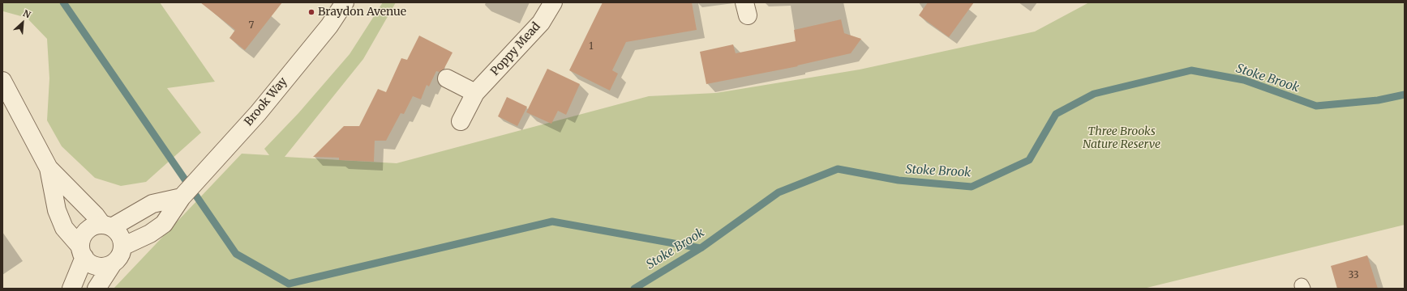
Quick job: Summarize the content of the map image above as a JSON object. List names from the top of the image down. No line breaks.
{"streets":{"street":["Poppy Mead","Brook Way"]},"water":["Stoke Brook"],"parks":["Three Brooks Nature Reserve"],"places":["Braydon Avenue"],"house_numbers":["7","1","33"],"north":"top right"}
